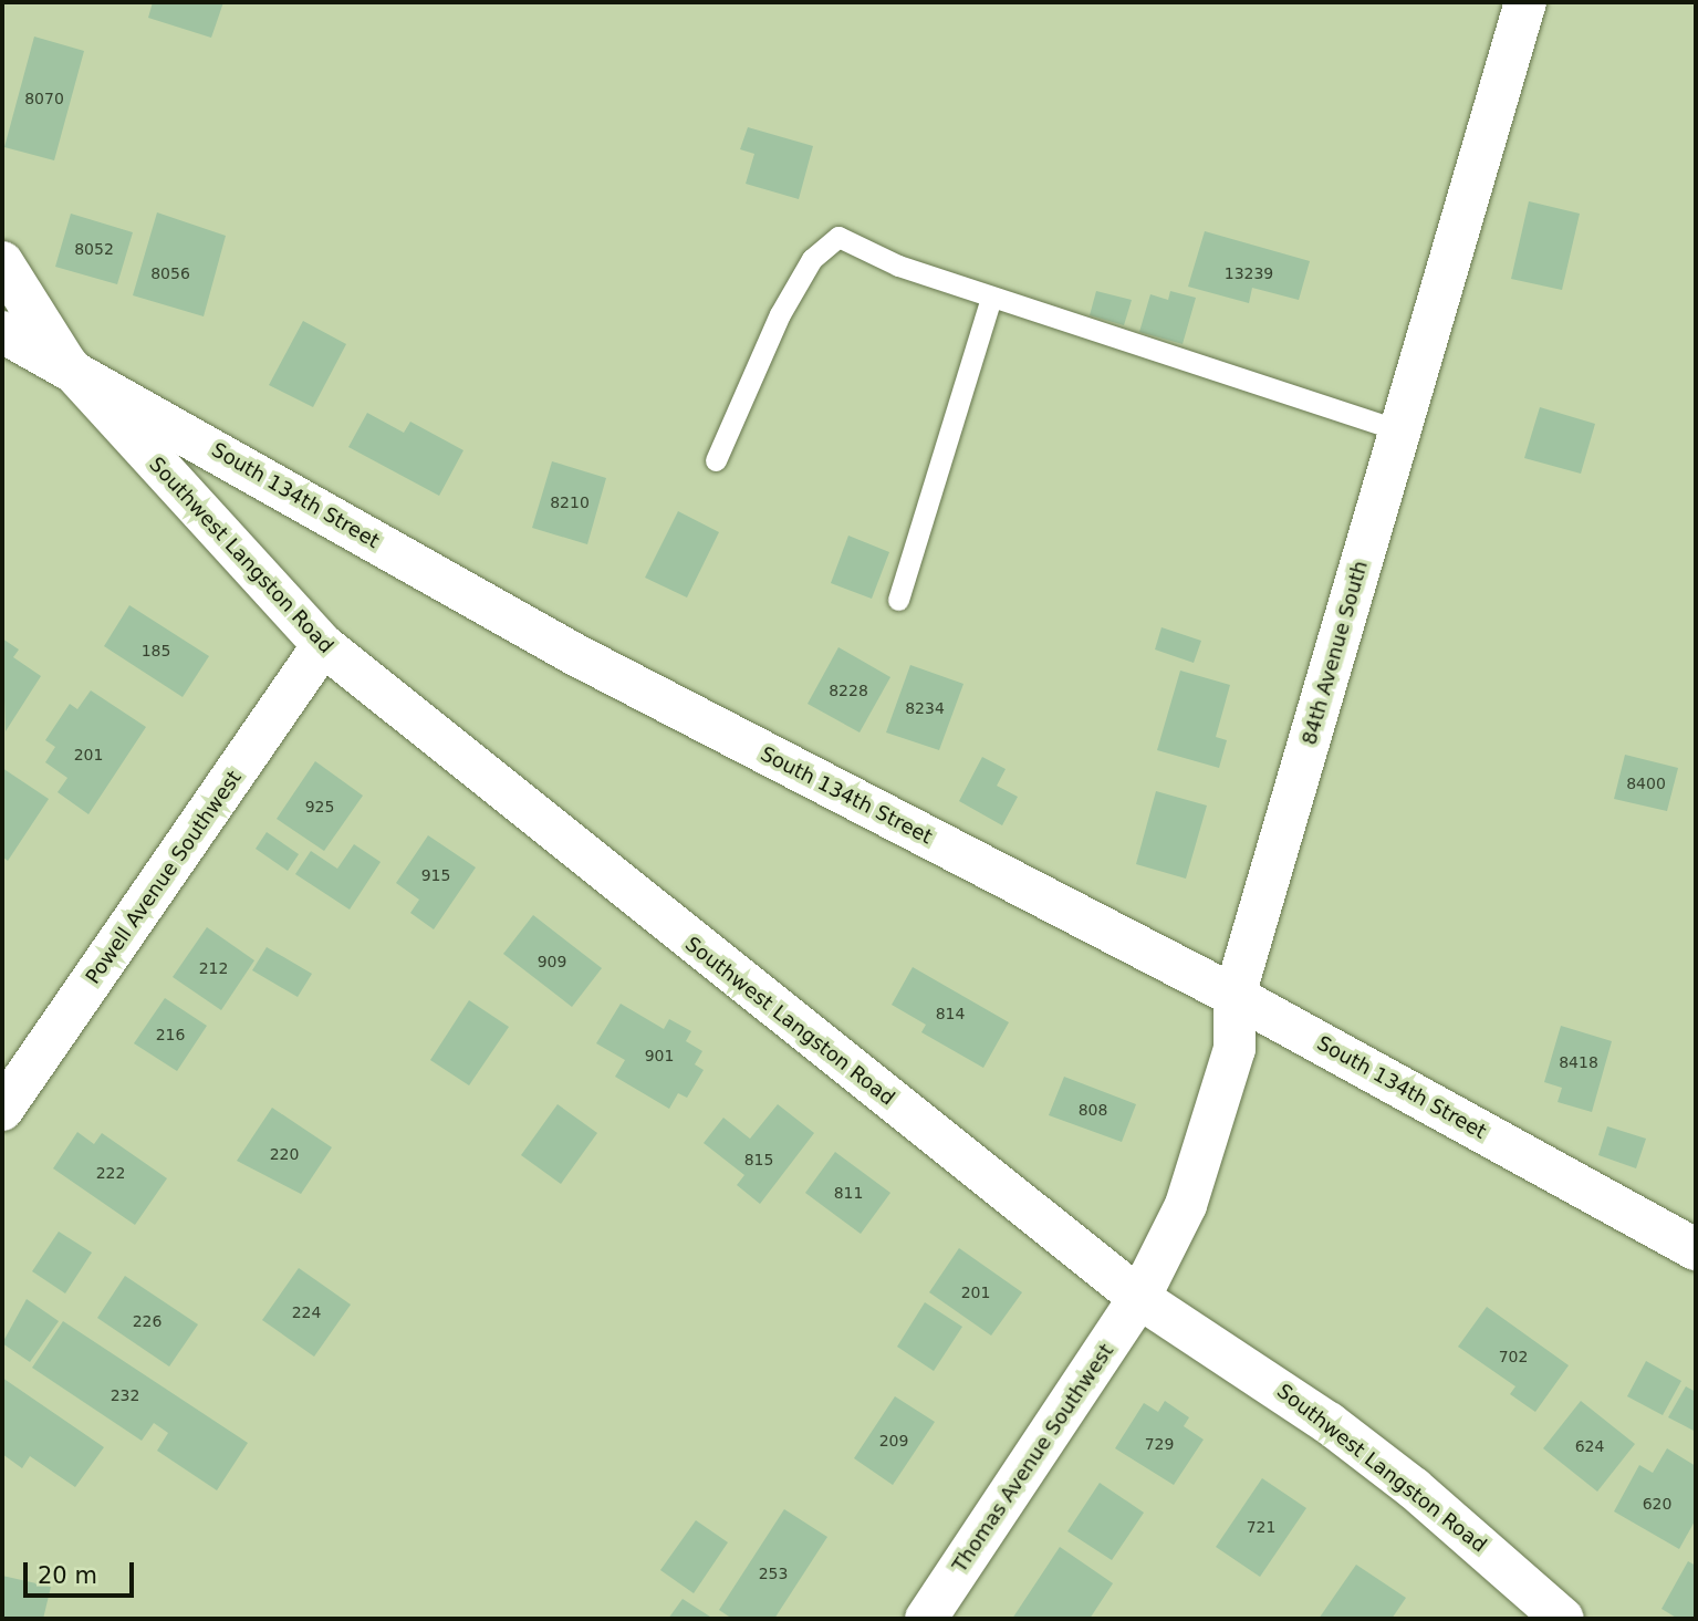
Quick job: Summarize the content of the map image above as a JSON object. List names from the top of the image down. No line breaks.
{"streets":{"street":["South 134th Street","Southwest Langston Road","84th Avenue South","Powell Avenue Southwest","Thomas Avenue Southwest"]},"crossings":[["South 134th Street","Southwest Langston Road"],["South 134th Street","84th Avenue South"],["Southwest Langston Road","84th Avenue South"],["Southwest Langston Road","Powell Avenue Southwest"],["Southwest Langston Road","Thomas Avenue Southwest"],["84th Avenue South","Thomas Avenue Southwest"]],"house_numbers":["8070","8052","8056","13239","8210","185","8228","8234","201","8400","925","915","909","212","814","216","901","8418","808","220","815","222","811","201","224","226","702","232","209","729","624","620","721","253"],"scale_bar":"20 m"}
